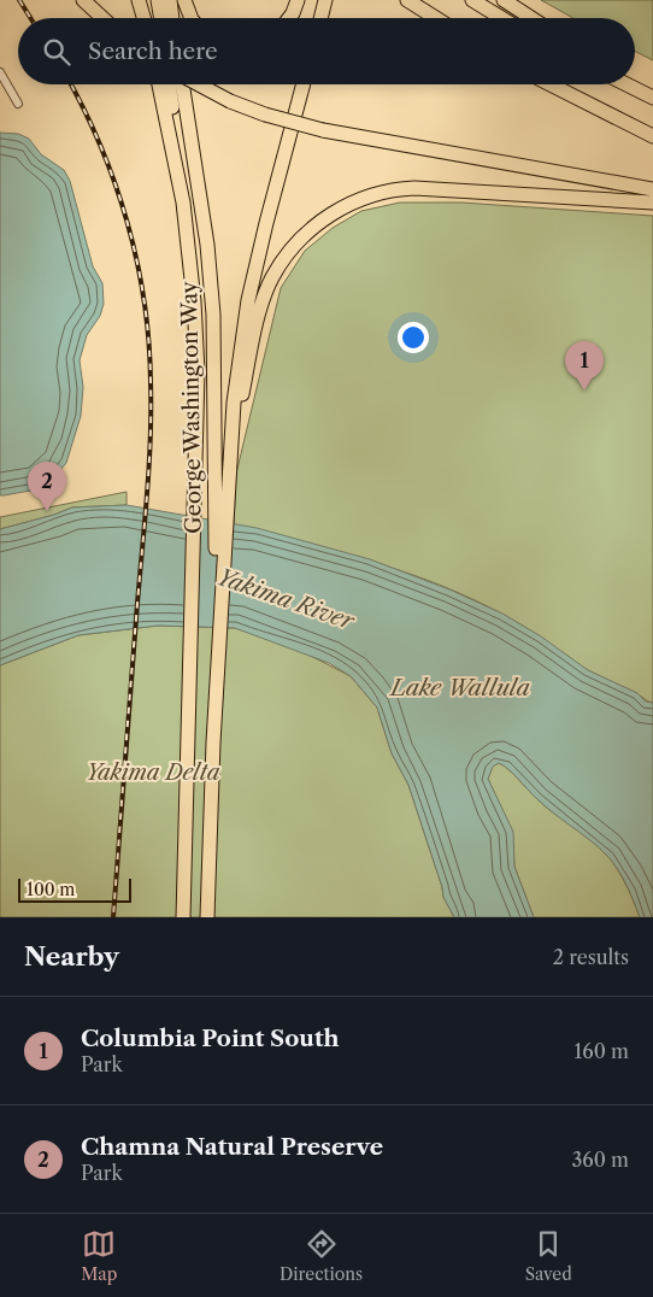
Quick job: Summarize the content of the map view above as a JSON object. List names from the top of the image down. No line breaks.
{"streets":{"highway":["George Washington Way"]},"water":["Yakima River","Lake Wallula"],"parks":["Yakima Delta"],"scale_bar":"100 m","page":{"search":"Search here","pins":["1","2"],"scale":"100 m","heading":["Nearby","2 results"],"list":[{"mark":"1","name":"Columbia Point South","note":"Park","value":"160 m"},{"mark":"2","name":"Chamna Natural Preserve","note":"Park","value":"360 m"}],"nav":["Map","Directions","Saved"]}}
